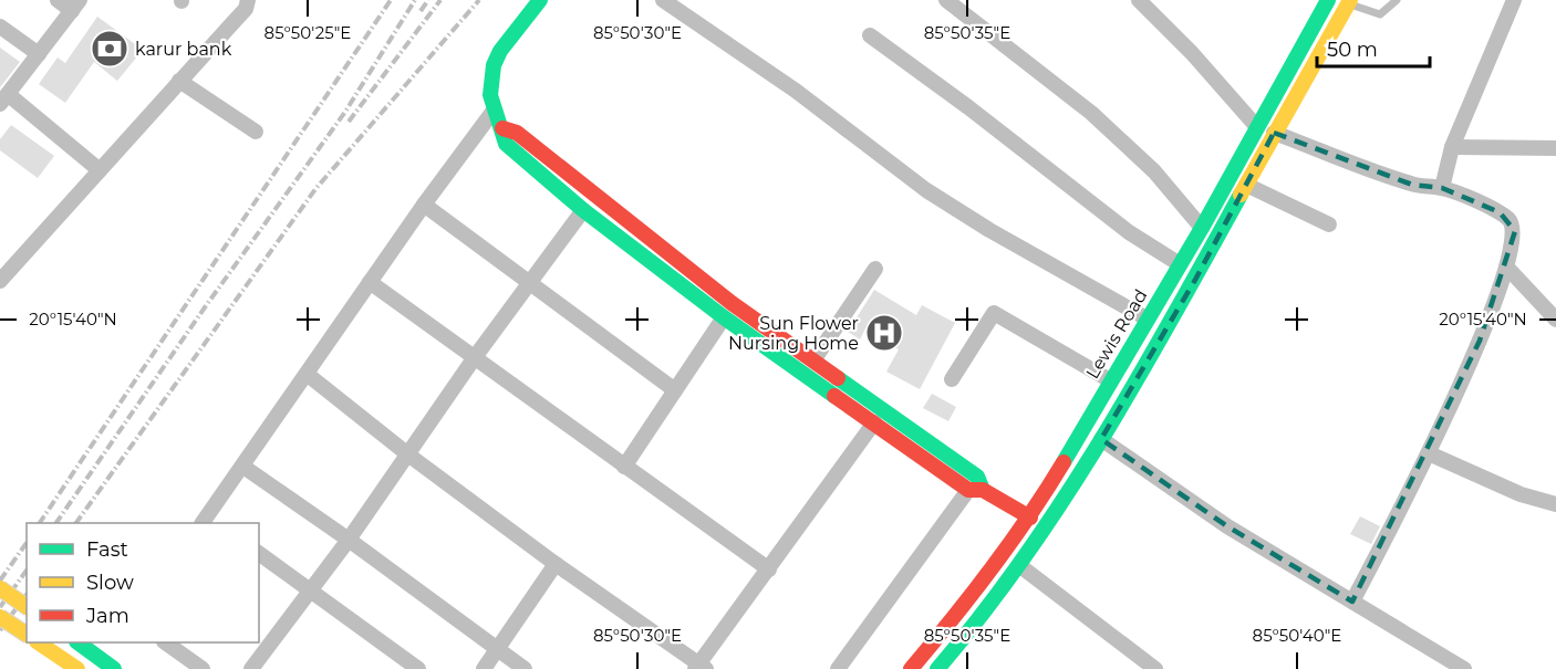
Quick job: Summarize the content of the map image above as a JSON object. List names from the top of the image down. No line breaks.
{"streets":{"main road":["Lewis Road"]},"places":{"bank":["karur bank"],"hospital":["Sun Flower Nursing Home"]},"legend":["Fast","Slow","Jam"],"scale_bar":"50 m","coordinates":["85°50'25\"E","85°50'30\"E","85°50'35\"E","20°15'40\"N","85°50'40\"E"]}
